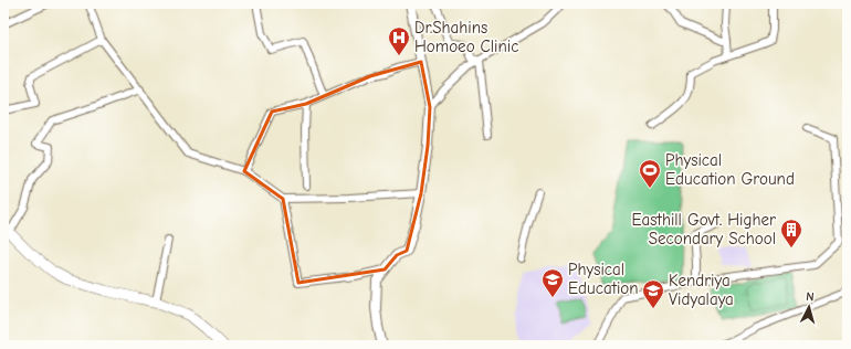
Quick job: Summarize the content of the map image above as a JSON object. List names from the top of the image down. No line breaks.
{"places":{"hospital":["Dr.Shahins Homoeo Clinic"],"sports":["Physical Education Ground"],"building":["Easthill Govt. Higher Secondary School"],"school or university":["Physical Education","Kendriya Vidyalaya"]},"north":"top"}
